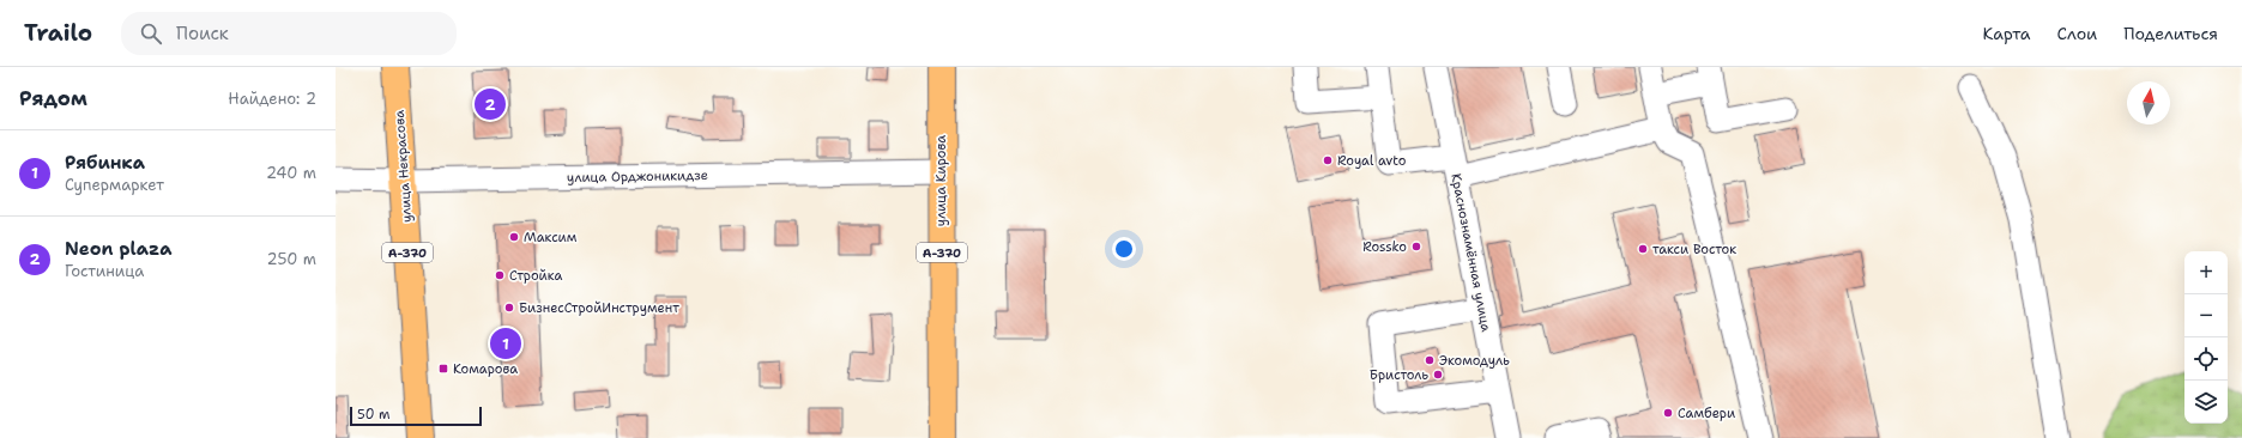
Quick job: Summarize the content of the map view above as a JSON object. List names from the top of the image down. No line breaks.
{"streets":{"highway":["улица Некрасова","улица Кирова","А-370"],"street":["улица Орджоникидзе","Краснознамённая улица"]},"crossings":[["улица Некрасова","улица Орджоникидзе"],["улица Орджоникидзе","улица Кирова"]],"places":{"other":["Royal avto","Максим","Rossko","такси Восток","Стройка","БизнесСтройИнструмент","Экомодуль","Бристоль","Самбери"],"transit":["Комарова"]},"scale_bar":"50 m","north":"top","page":{"header":"Trailo","search":"Поиск","nav":["Карта","Слои","Поделиться"],"heading":["Рядом","Найдено: 2"],"pins":["2","1"],"list":[{"mark":"1","name":"Рябинка","note":"Супермаркет","value":"240 m"},{"mark":"2","name":"Neon plaza","note":"Гостиница","value":"250 m"}],"map_buttons":["+","−"],"scale":"50 m"}}
